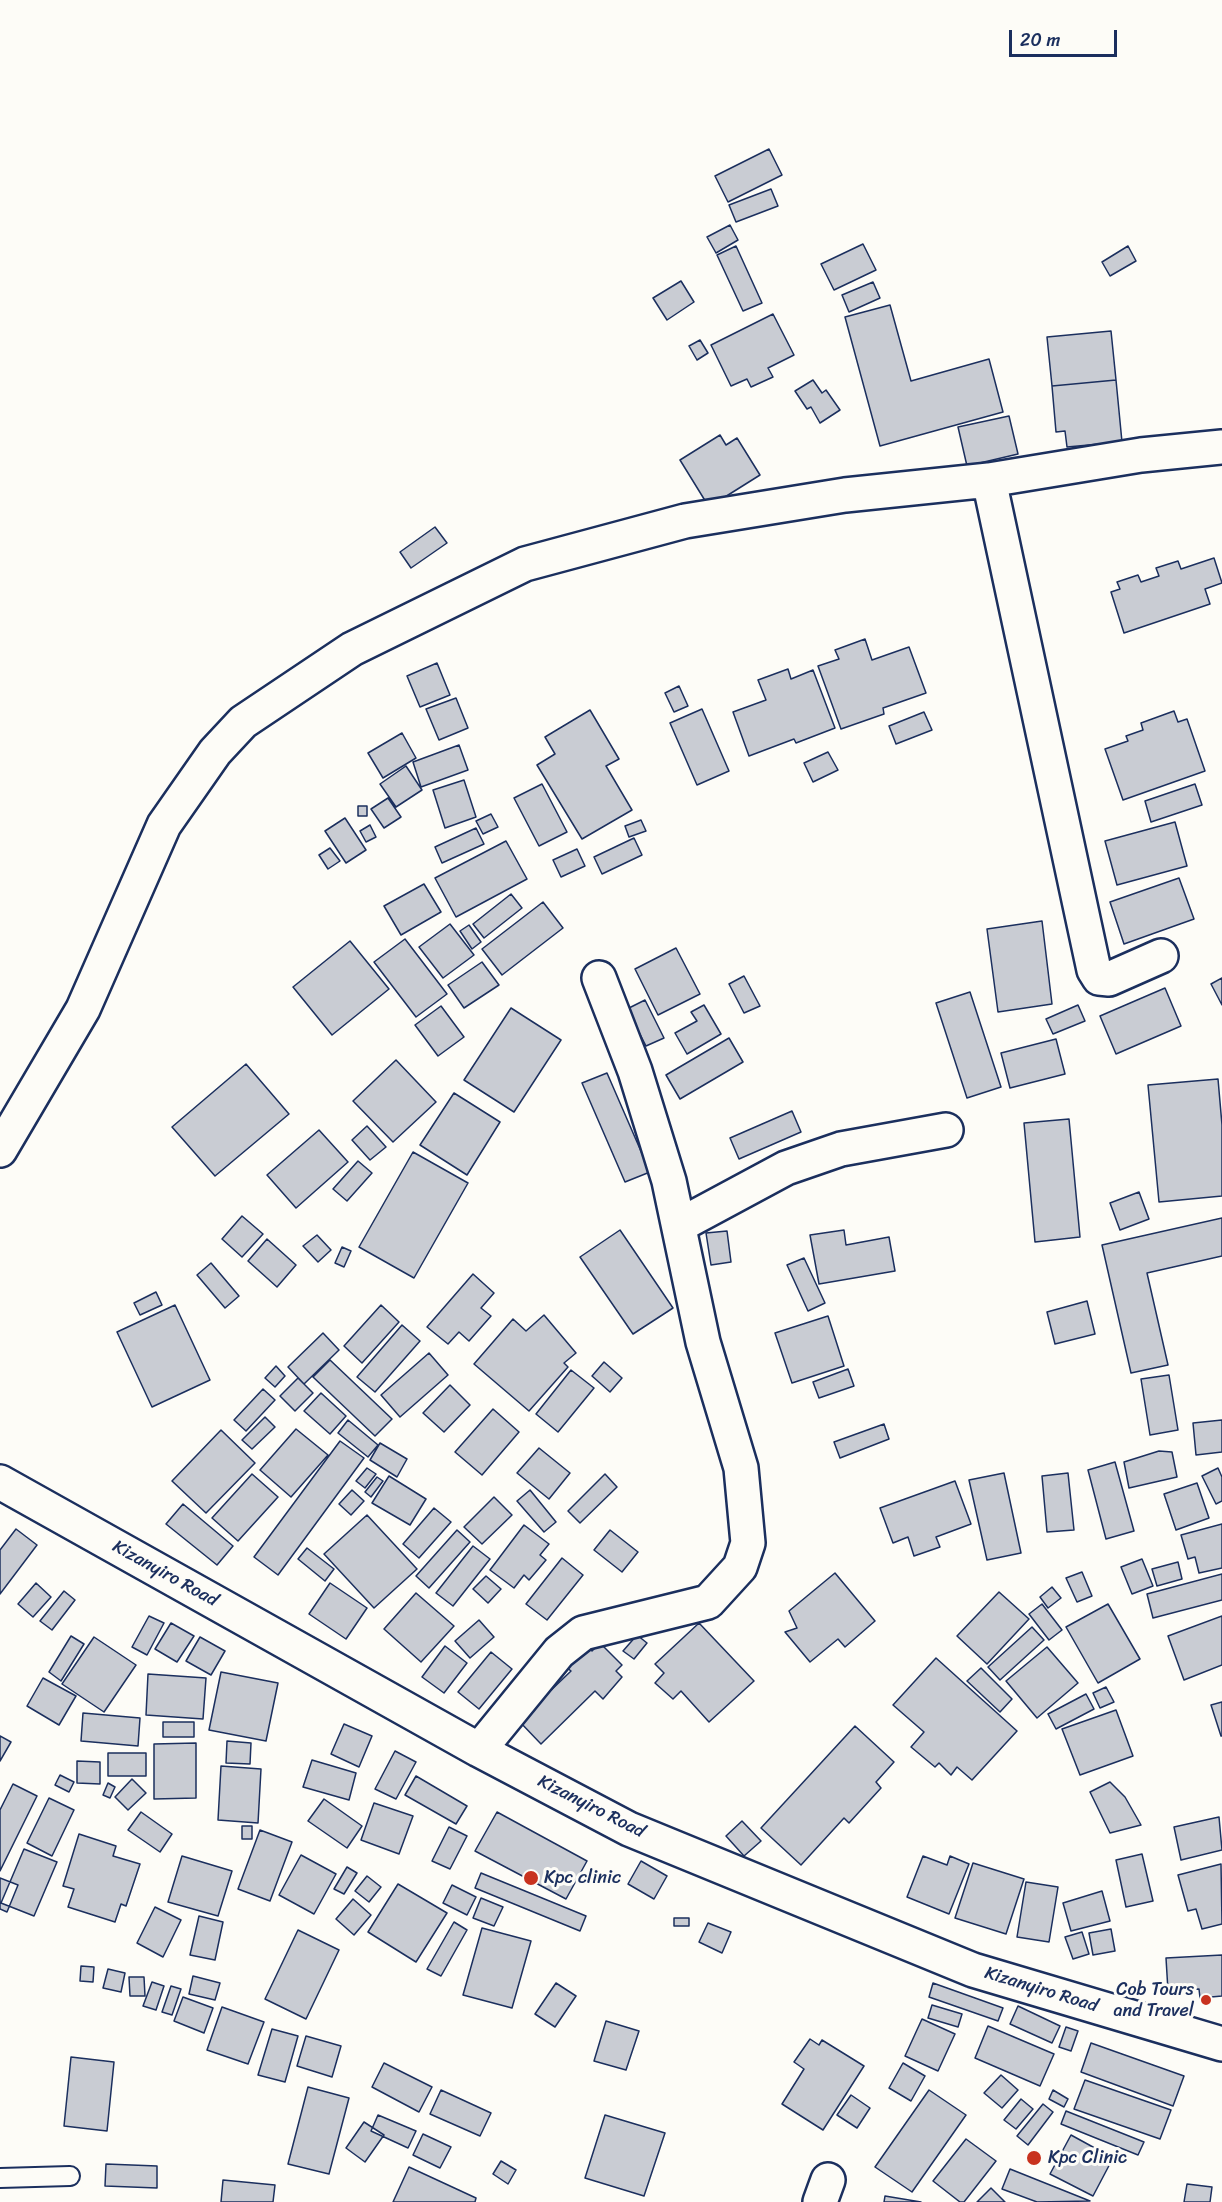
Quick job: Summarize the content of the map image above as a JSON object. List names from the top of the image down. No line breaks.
{"streets":{"street":["Kizanyiro Road"]},"places":["Kpc clinic","Cob Tours and Travel","Kpc Clinic"],"scale_bar":"20 m"}
